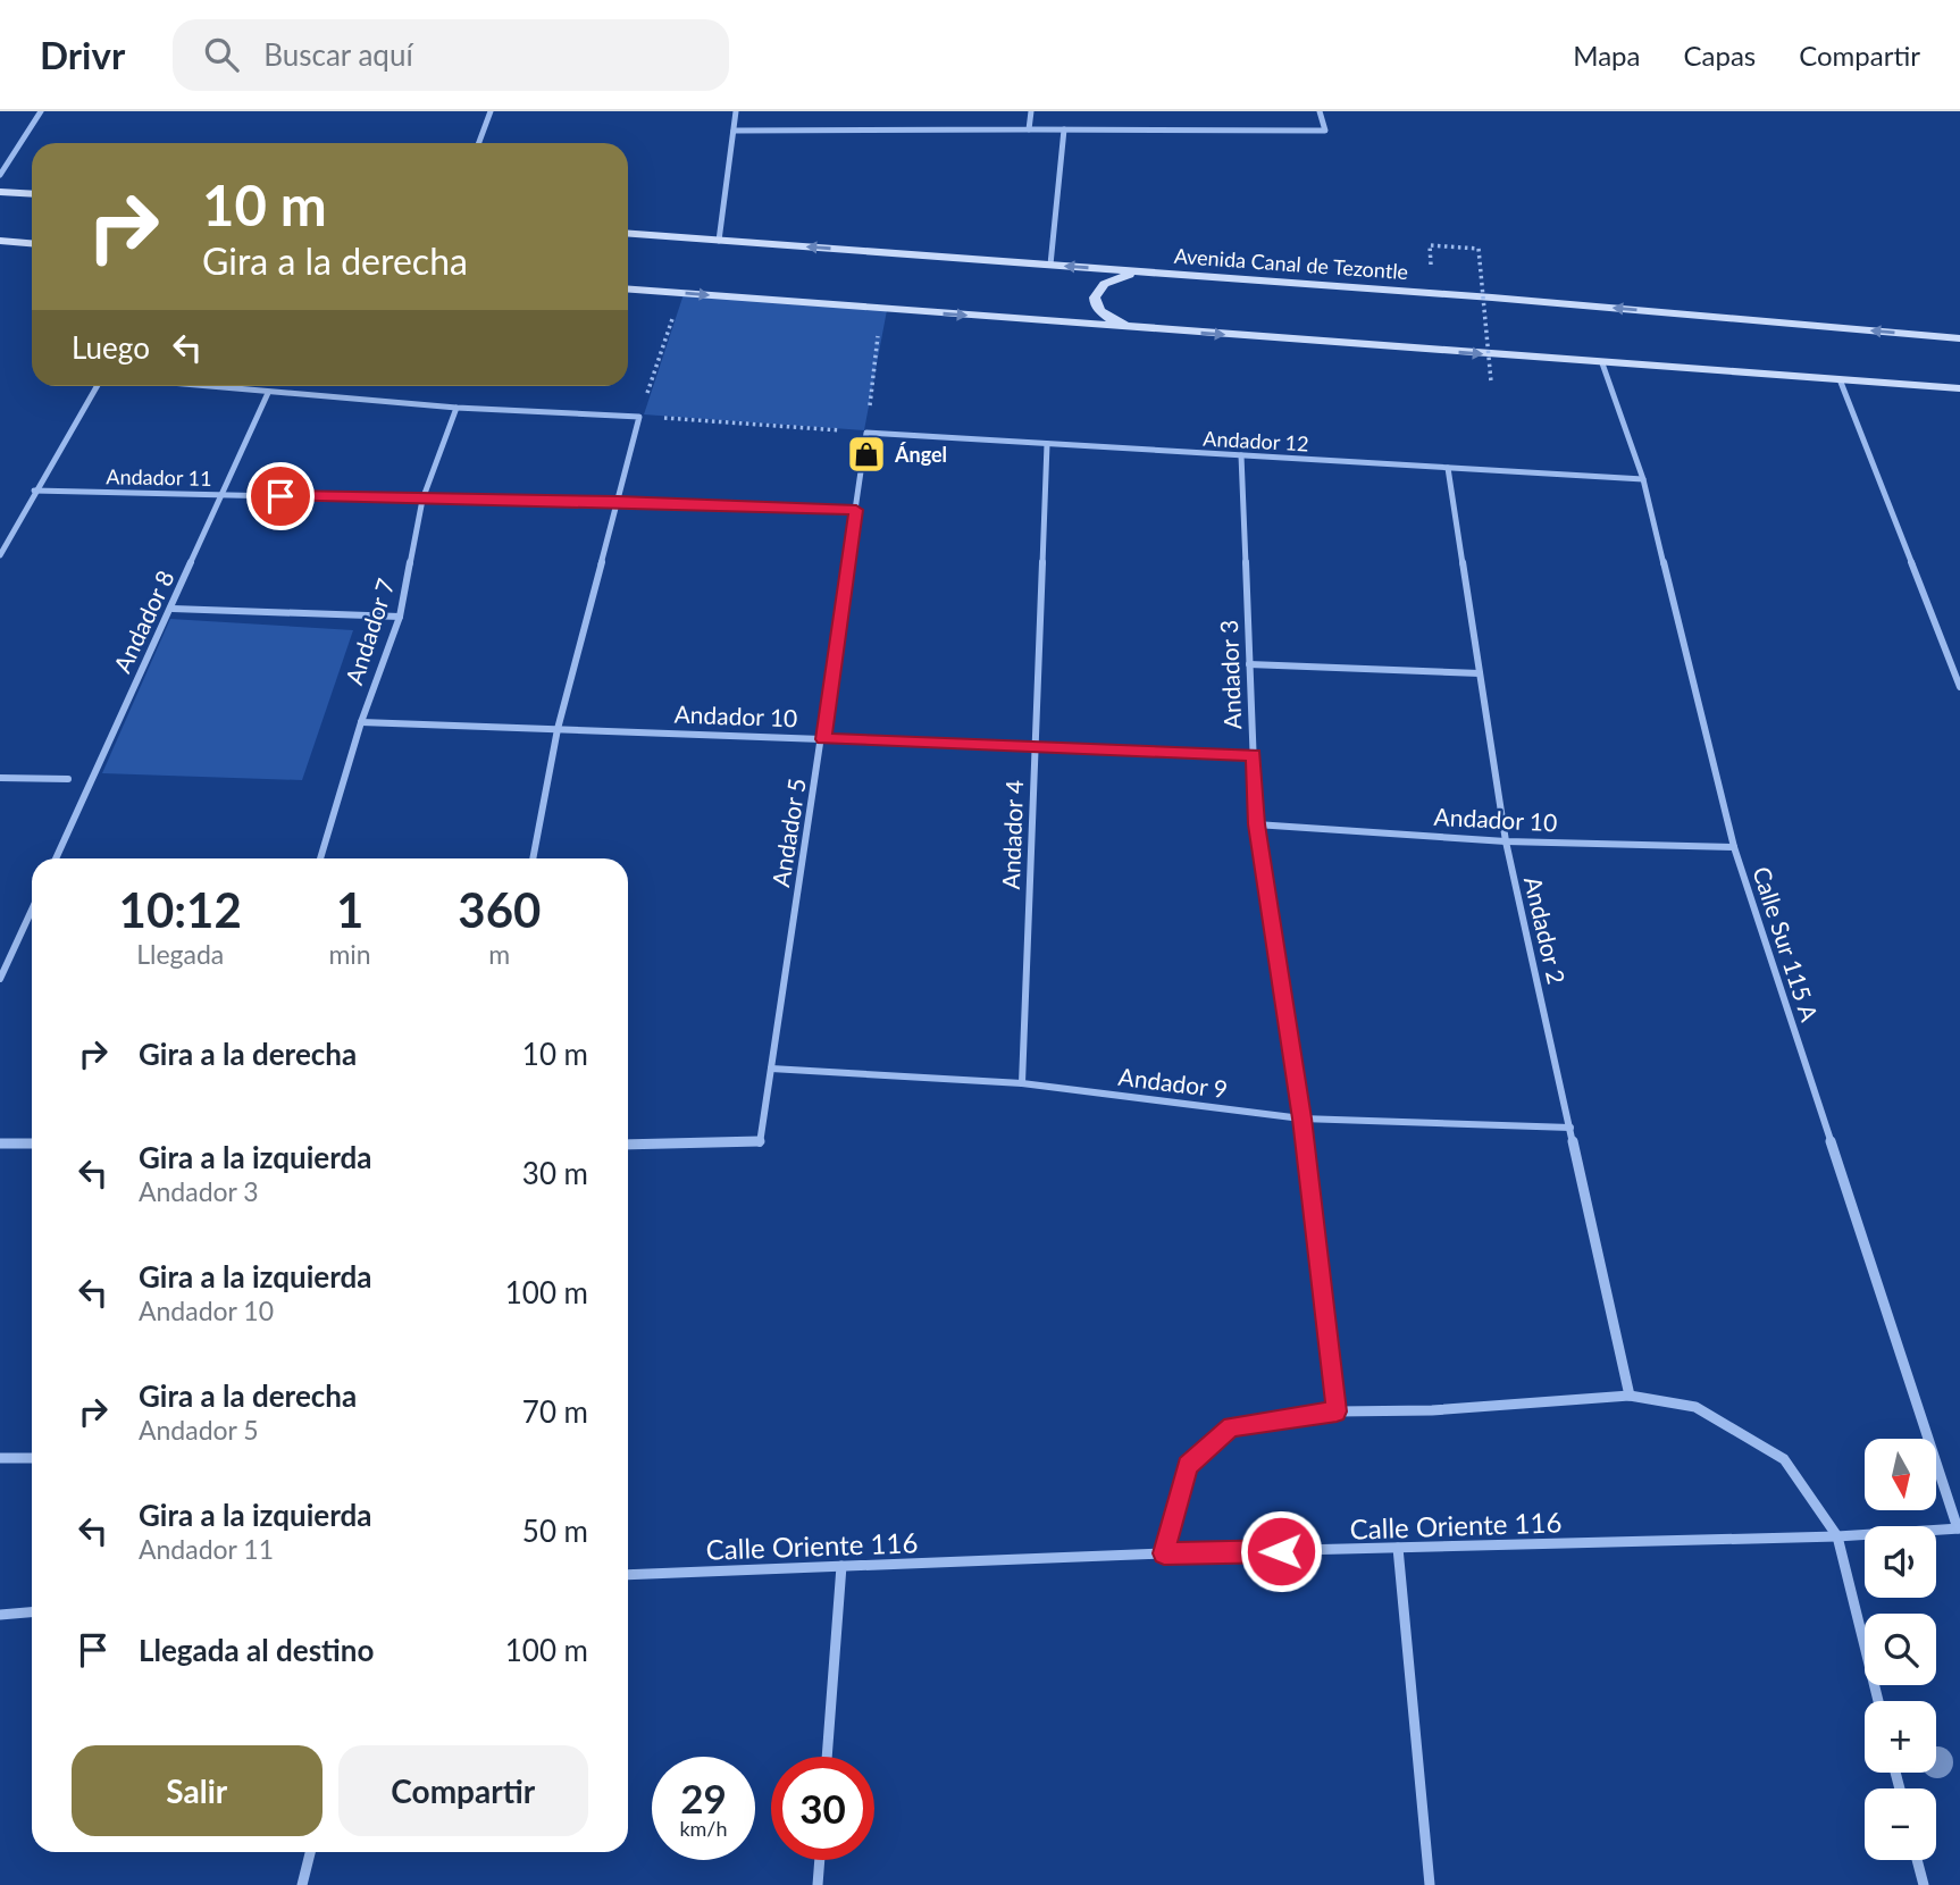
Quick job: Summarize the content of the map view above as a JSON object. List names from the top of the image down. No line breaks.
{"streets":{"main road":["Avenida Canal de Tezontle"],"street":["Andador 12","Andador 11","Andador 8","Andador 7","Andador 3","Andador 10","Andador 5","Andador 4","Andador 2","Calle Sur 115 A","Andador 9","Calle Oriente 116"]},"crossings":[["Andador 12","Andador 3"],["Andador 12","Andador 5"],["Andador 12","Andador 4"],["Andador 12","Andador 2"],["Andador 12","Calle Sur 115 A"],["Andador 11","Andador 8"],["Andador 11","Andador 7"],["Andador 11","Andador 5"],["Andador 7","Andador 10"],["Andador 3","Andador 10"],["Andador 3","Andador 9"],["Andador 10","Andador 5"],["Andador 10","Andador 4"],["Andador 10","Andador 2"],["Andador 10","Calle Sur 115 A"],["Andador 5","Andador 9"],["Andador 4","Andador 9"],["Andador 2","Andador 9"],["Calle Sur 115 A","Calle Oriente 116"]],"places":{"shop":["Ángel"]},"north":"bottom","page":{"header":"Drivr","search":"Buscar aquí","nav":["Mapa","Capas","Compartir"],"turn":["10 m","Gira a la derecha"],"then":"Luego","eta":["10:12","Llegada","1","min","360","m"],"list":[{"name":"Gira a la derecha","value":"10 m"},{"name":"Gira a la izquierda","note":"Andador 3","value":"30 m"},{"name":"Gira a la izquierda","note":"Andador 10","value":"100 m"},{"name":"Gira a la derecha","note":"Andador 5","value":"70 m"},{"name":"Gira a la izquierda","note":"Andador 11","value":"50 m"},{"name":"Llegada al destino","value":"100 m"}],"map_buttons":["+","−"],"buttons":["Salir","Compartir"],"speed":"29 km/h","limit":"30"}}
